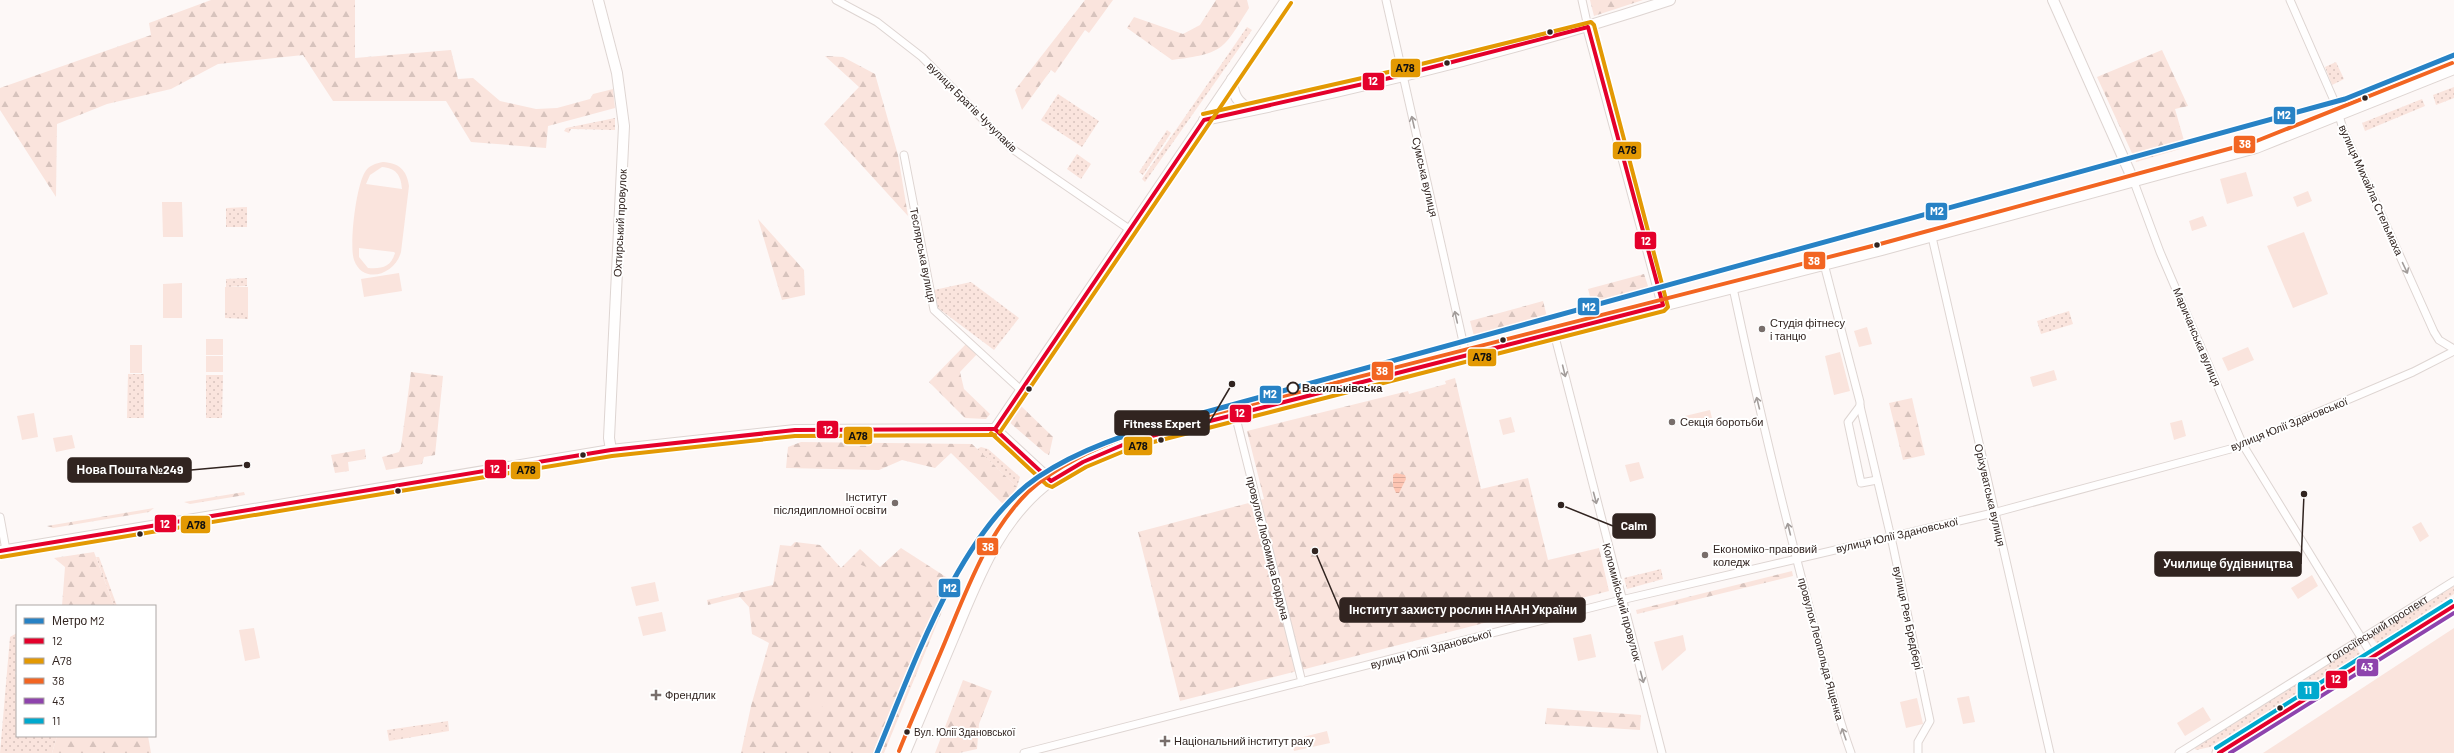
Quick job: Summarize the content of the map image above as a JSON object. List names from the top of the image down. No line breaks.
{"streets":{"highway":["Голосіївський проспект"],"main road":["Охтирський провулок","Маричанська вулиця"],"street":["вулиця Братів Чучупаків","Сумська вулиця","вулиця Михайла Стельмаха","Теслярська вулиця","вулиця Юлії Здановської","Оріхуватська вулиця","провулок Любомира Бордуна","Коломийський провулок","вулиця Рея Бредбері","провулок Леопольда Ященка"]},"crossings":[["вулиця Михайла Стельмаха","вулиця Юлії Здановської"],["Маричанська вулиця","вулиця Юлії Здановської"],["Маричанська вулиця","Голосіївський проспект"],["вулиця Юлії Здановської","Оріхуватська вулиця"],["вулиця Юлії Здановської","провулок Любомира Бордуна"],["вулиця Юлії Здановської","Коломийський провулок"],["вулиця Юлії Здановської","вулиця Рея Бредбері"],["вулиця Юлії Здановської","провулок Леопольда Ященка"]],"one_way":["Сумська вулиця","вулиця Михайла Стельмаха","Коломийський провулок","провулок Леопольда Ященка"],"places":{"other":["Студія фітнесу і танцю","Fitness Expert","Васильківська","Секція боротьби","Нова Пошта №249","Училище будівництва","Інститут післядипломної освіти","Calm","Інститут захисту рослин НААН України","Економіко-правовий коледж","Вул. Юлії Здановської"],"health":["Френдлик","Національний інститут раку"]},"lines":["transit line А78","transit line 12","metro line M2","transit line 38","transit line 11","transit line 43"],"legend":["Метро M2","12","А78","38","43","11"]}
